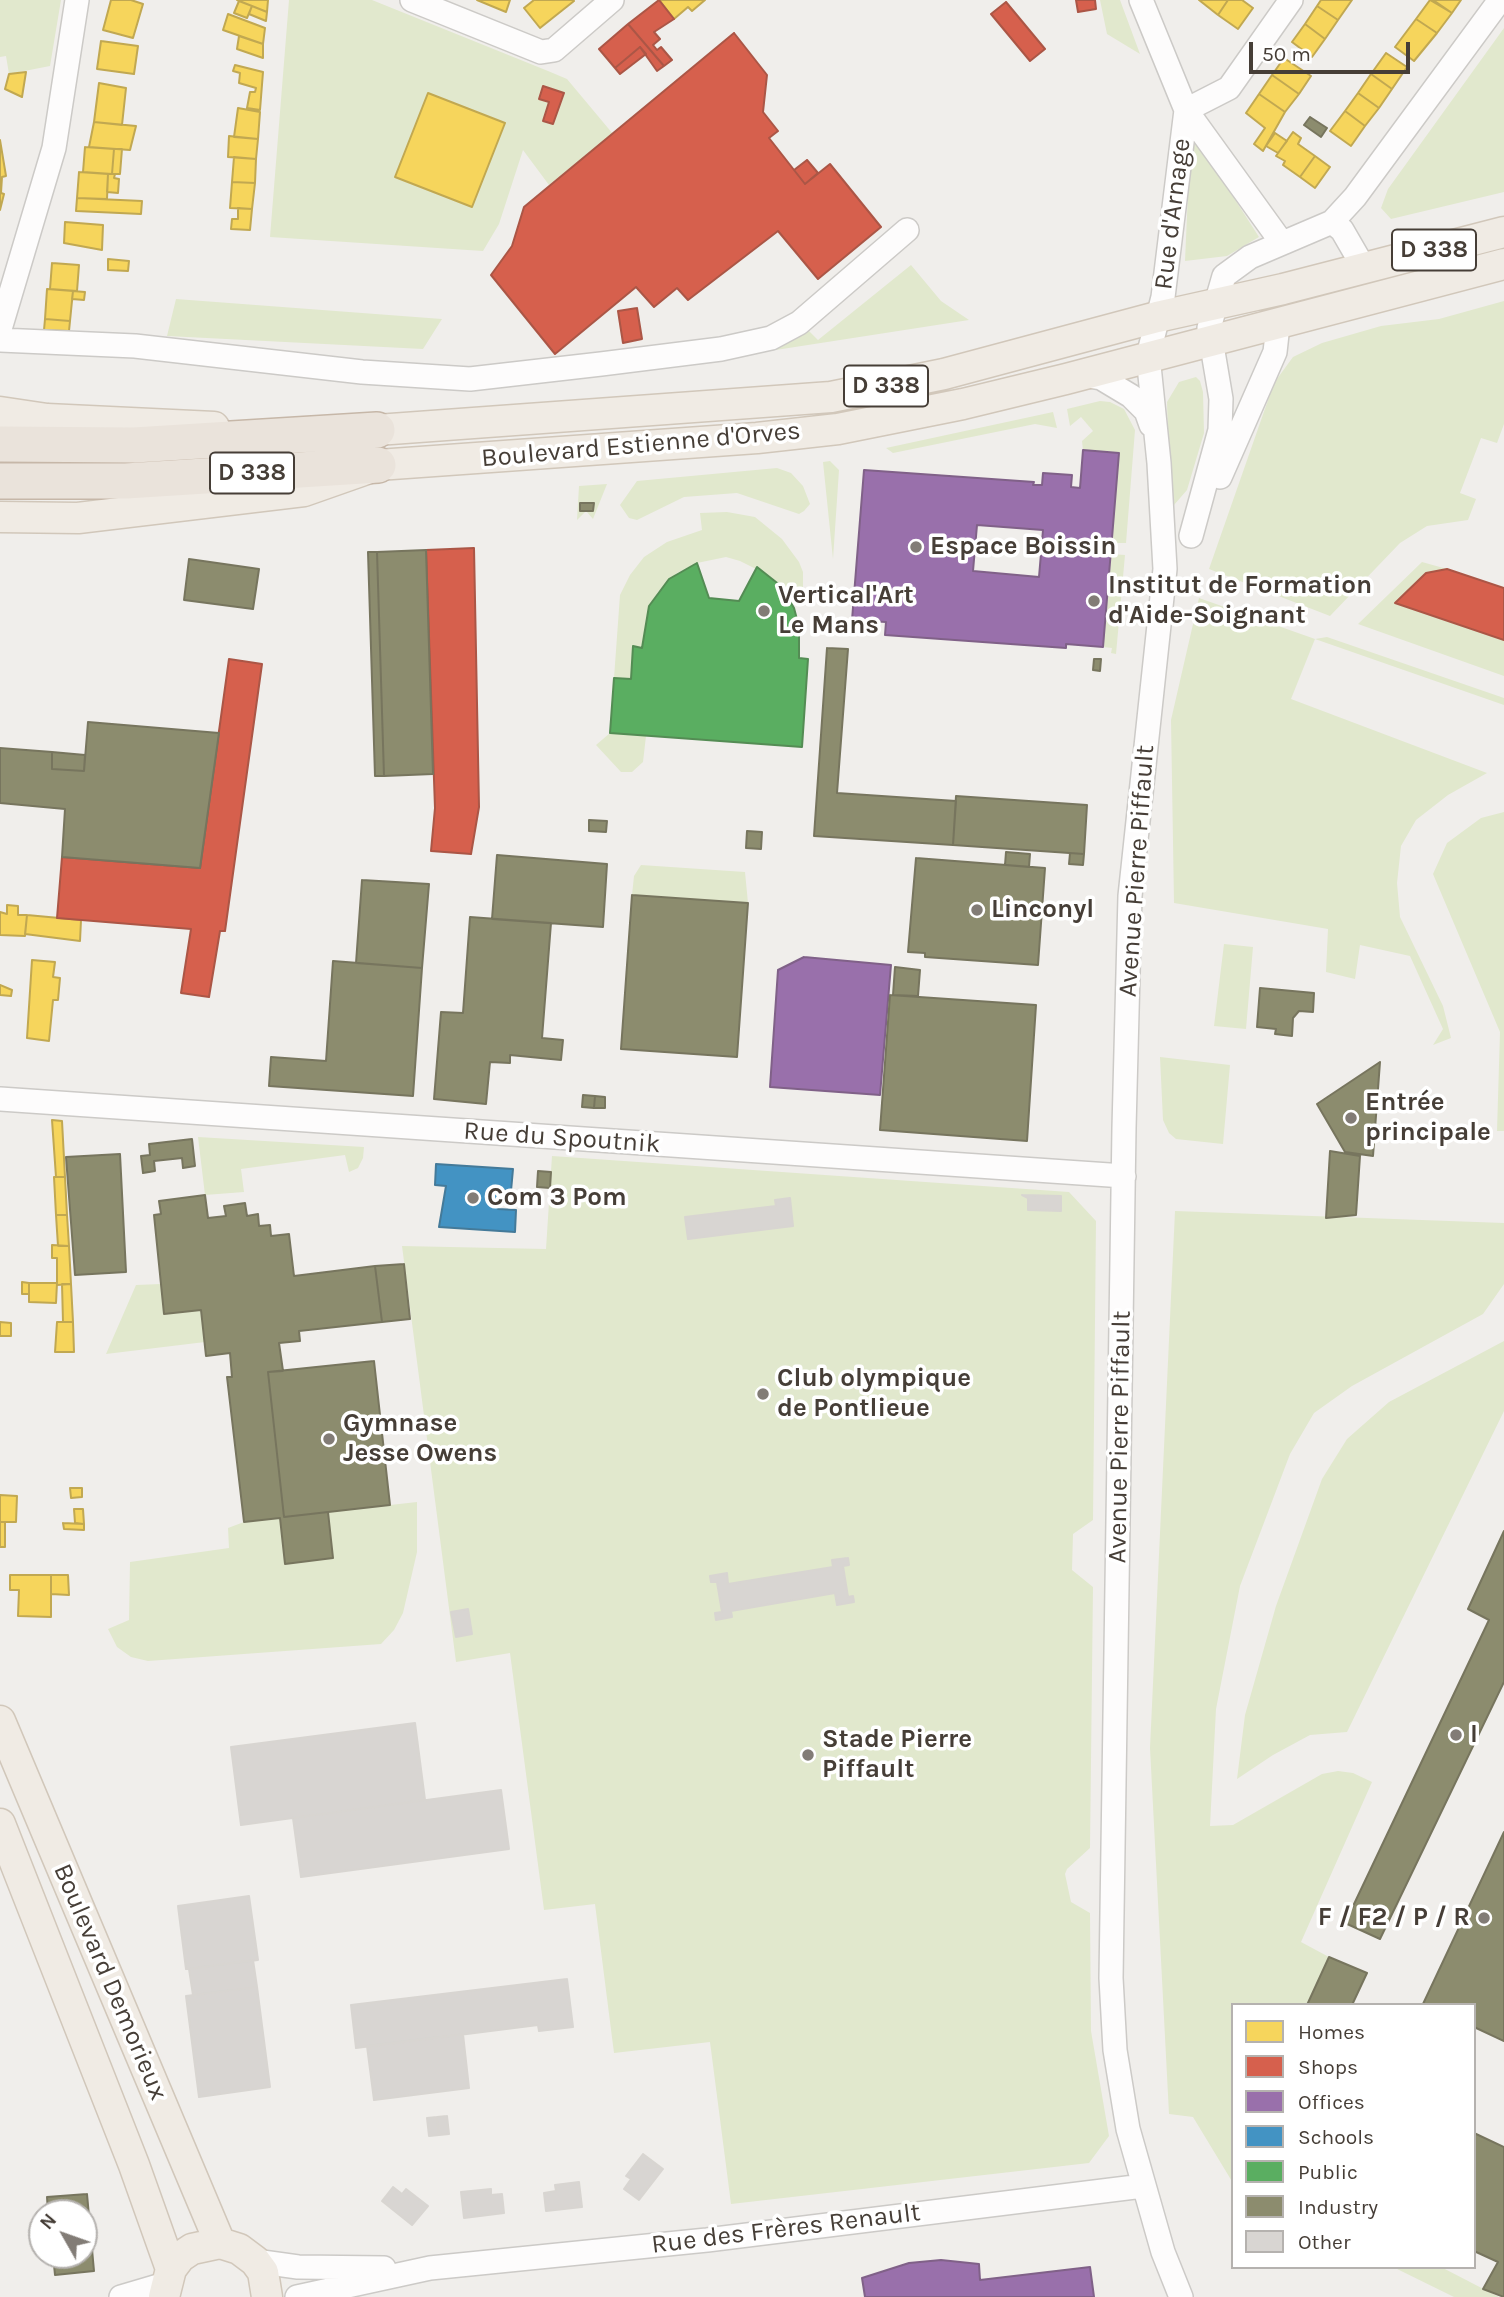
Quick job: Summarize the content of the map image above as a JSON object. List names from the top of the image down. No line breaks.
{"streets":{"highway":["D 338","Boulevard Estienne d'Orves"],"main road":["Boulevard Demorieux"],"street":["Rue d'Arnage","Avenue Pierre Piffault","Rue du Spoutnik","Rue des Frères Renault"]},"crossings":[["Rue d'Arnage","Boulevard Estienne d'Orves"],["Rue d'Arnage","Avenue Pierre Piffault"],["Boulevard Estienne d'Orves","Avenue Pierre Piffault"],["Avenue Pierre Piffault","Rue du Spoutnik"],["Avenue Pierre Piffault","Rue des Frères Renault"]],"places":["Espace Boissin","Institut de Formation d'Aide-Soignant","Vertical'Art Le Mans","Linconyl","Entrée principale","Com 3 Pom","Club olympique de Pontlieue","Gymnase Jesse Owens","I","Stade Pierre Piffault","F / F2 / P / R"],"legend":["Homes","Shops","Offices","Schools","Public","Industry","Other"],"scale_bar":"50 m","north":"top left"}
